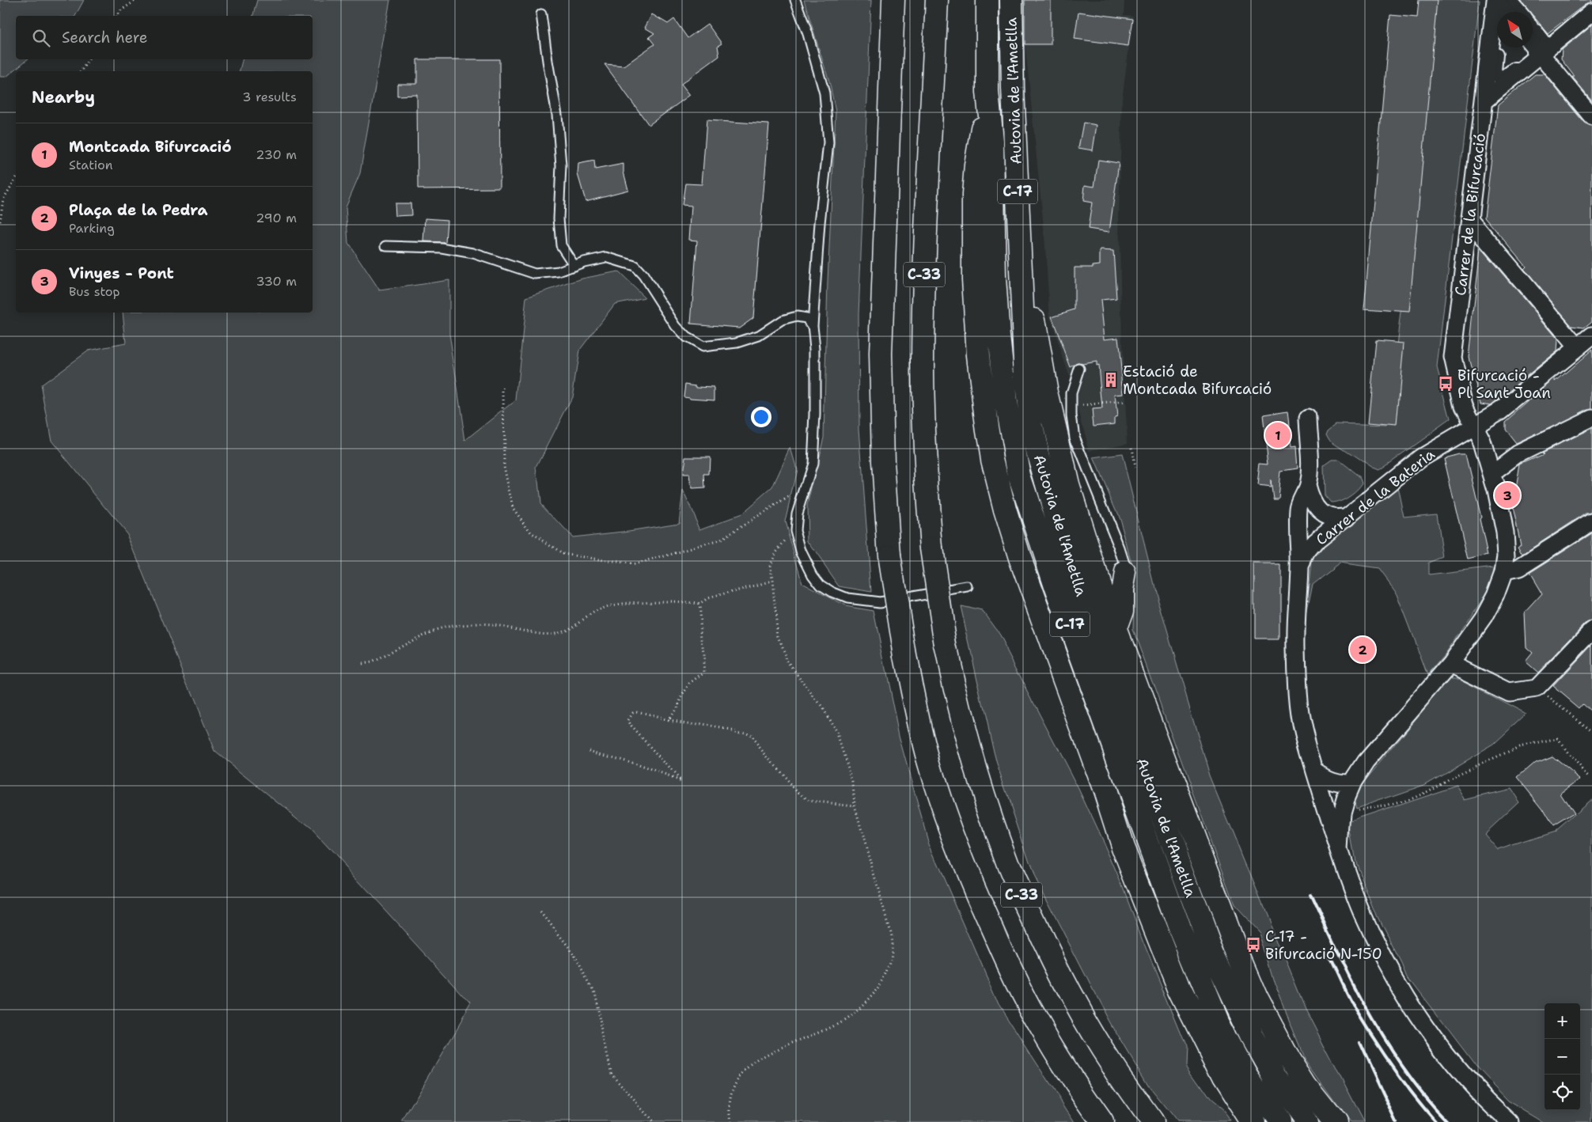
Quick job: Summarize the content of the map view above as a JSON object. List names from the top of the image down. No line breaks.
{"streets":{"highway":["Autovia de l'Ametlla","C-17","C-33"],"street":["Carrer de la Bifurcació","Carrer de la Bateria"]},"crossings":[["Carrer de la Bifurcació","Carrer de la Bateria"]],"places":{"building":["Estació de Montcada Bifurcació"],"bus stop":["Bifurcació - Pl Sant Joan","C-17 - Bifurcació N-150"]},"north":"top left","page":{"search":"Search here","heading":["Nearby","3 results"],"list":[{"mark":"1","name":"Montcada Bifurcació","note":"Station","value":"230 m"},{"mark":"2","name":"Plaça de la Pedra","note":"Parking","value":"290 m"},{"mark":"3","name":"Vinyes - Pont","note":"Bus stop","value":"330 m"}],"pins":["1","3","2"],"map_buttons":["+","−"]}}
